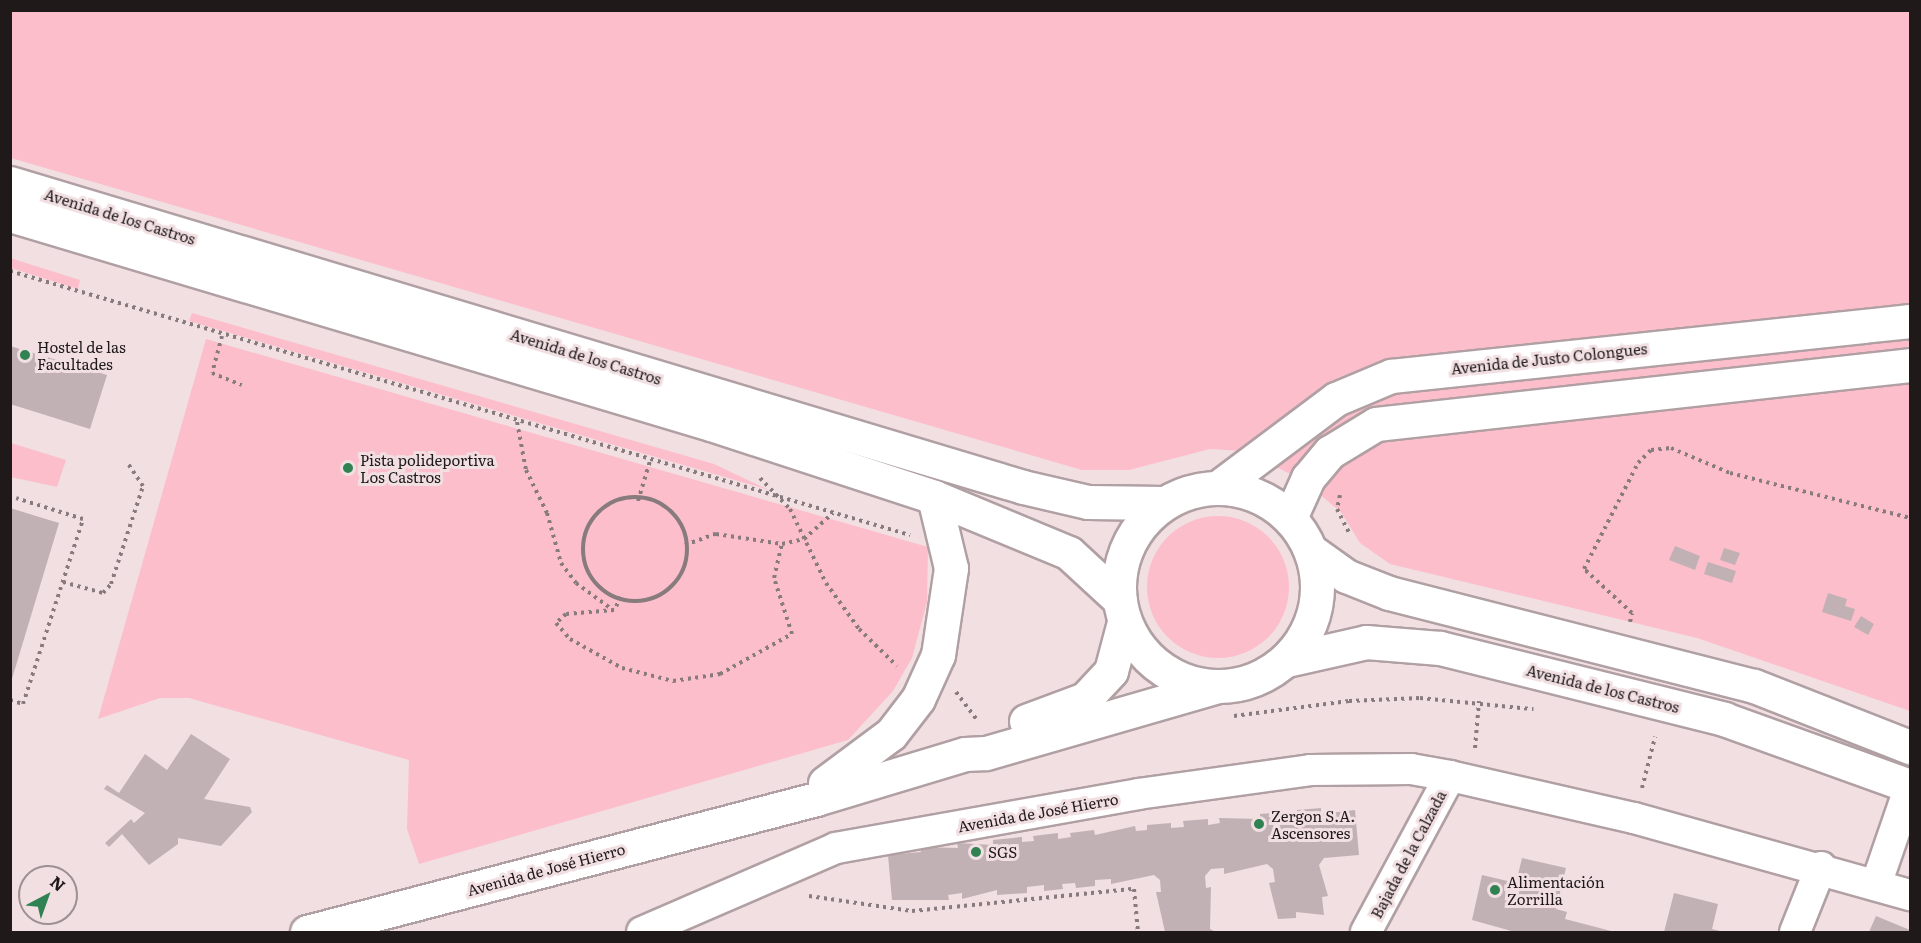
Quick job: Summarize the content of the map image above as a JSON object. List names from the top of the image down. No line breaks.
{"streets":{"main road":["Avenida de los Castros","Avenida de Justo Colongues","Avenida de José Hierro"],"street":["Bajada de la Calzada"]},"crossings":[["Avenida de los Castros","Avenida de Justo Colongues"],["Avenida de los Castros","Avenida de José Hierro"],["Avenida de Justo Colongues","Avenida de José Hierro"],["Avenida de José Hierro","Bajada de la Calzada"]],"places":["Hostel de las Facultades","Pista polideportiva Los Castros","Zergon S.A. Ascensores","SGS","Alimentación Zorrilla"],"north":"top right"}
